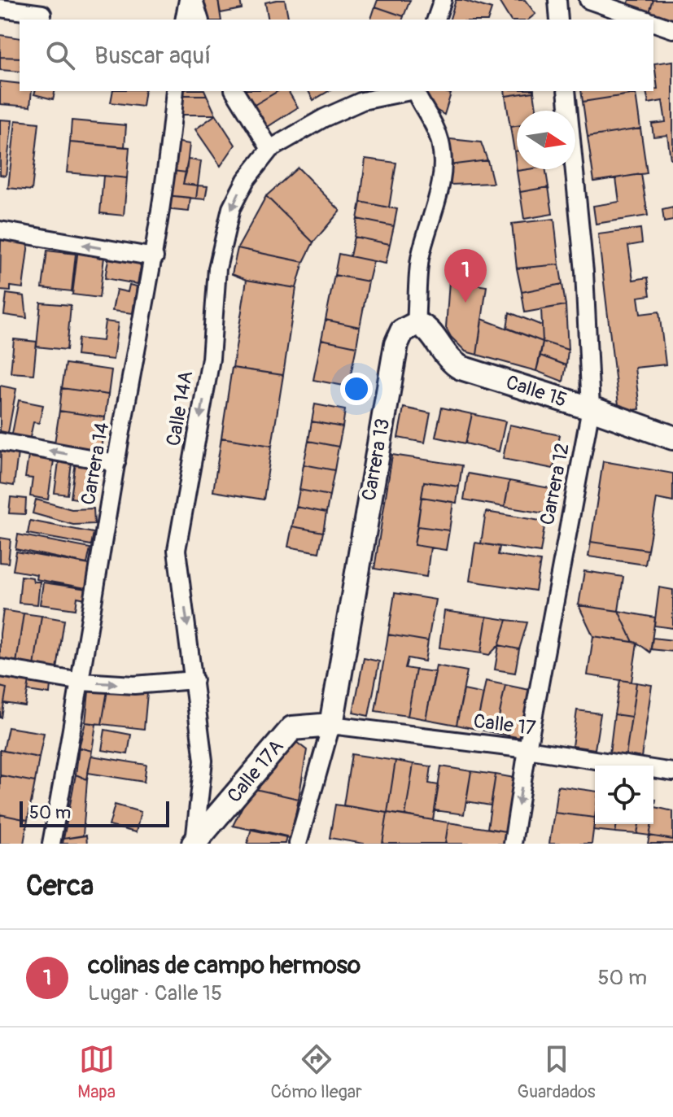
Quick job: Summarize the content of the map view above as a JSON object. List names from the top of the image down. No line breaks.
{"streets":{"street":["Calle 15","Calle 14A","Carrera 13","Carrera 14","Carrera 12","Calle 17","Calle 17A"]},"crossings":[["Calle 15","Carrera 13"],["Calle 15","Carrera 12"],["Calle 14A","Calle 17A"],["Carrera 13","Calle 17"],["Carrera 13","Calle 17A"],["Carrera 12","Calle 17"],["Calle 17","Calle 17A"]],"one_way":["Calle 14A"],"scale_bar":"50 m","north":"right","page":{"search":"Buscar aquí","pins":"1","scale":"50 m","heading":"Cerca","list":[{"mark":"1","name":"colinas de campo hermoso","note":"Lugar · Calle 15","value":"50 m"}],"nav":["Mapa","Cómo llegar","Guardados"]}}
